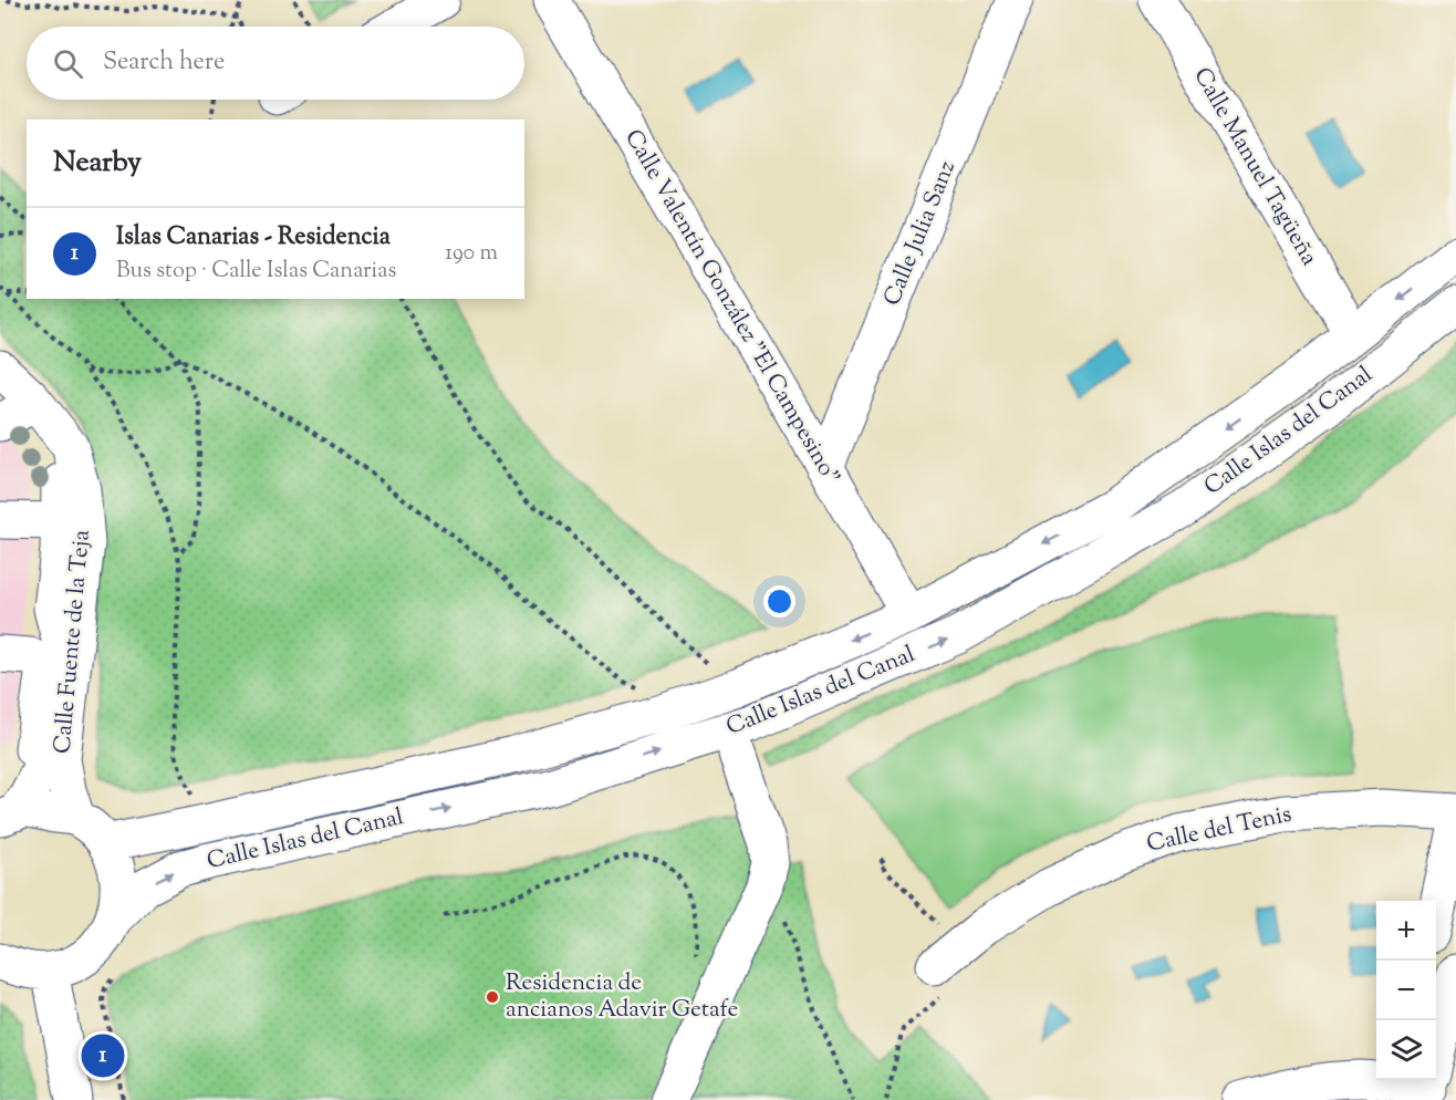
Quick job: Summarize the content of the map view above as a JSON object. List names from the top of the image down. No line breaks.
{"streets":{"street":["Calle Manuel Tagüeña","Calle Julia Sanz","Calle Valentín González \"El Campesino\"","Calle Islas del Canal","Calle Fuente de la Teja","Calle del Tenis"]},"crossings":[["Calle Manuel Tagüeña","Calle Islas del Canal"],["Calle Julia Sanz","Calle Valentín González \"El Campesino\""],["Calle Valentín González \"El Campesino\"","Calle Islas del Canal"]],"places":["Residencia de ancianos Adavir Getafe"],"page":{"search":"Search here","heading":"Nearby","list":[{"mark":"1","name":"Islas Canarias - Residencia","note":"Bus stop · Calle Islas Canarias","value":"190 m"}],"map_buttons":["+","−"],"pins":"1"}}
